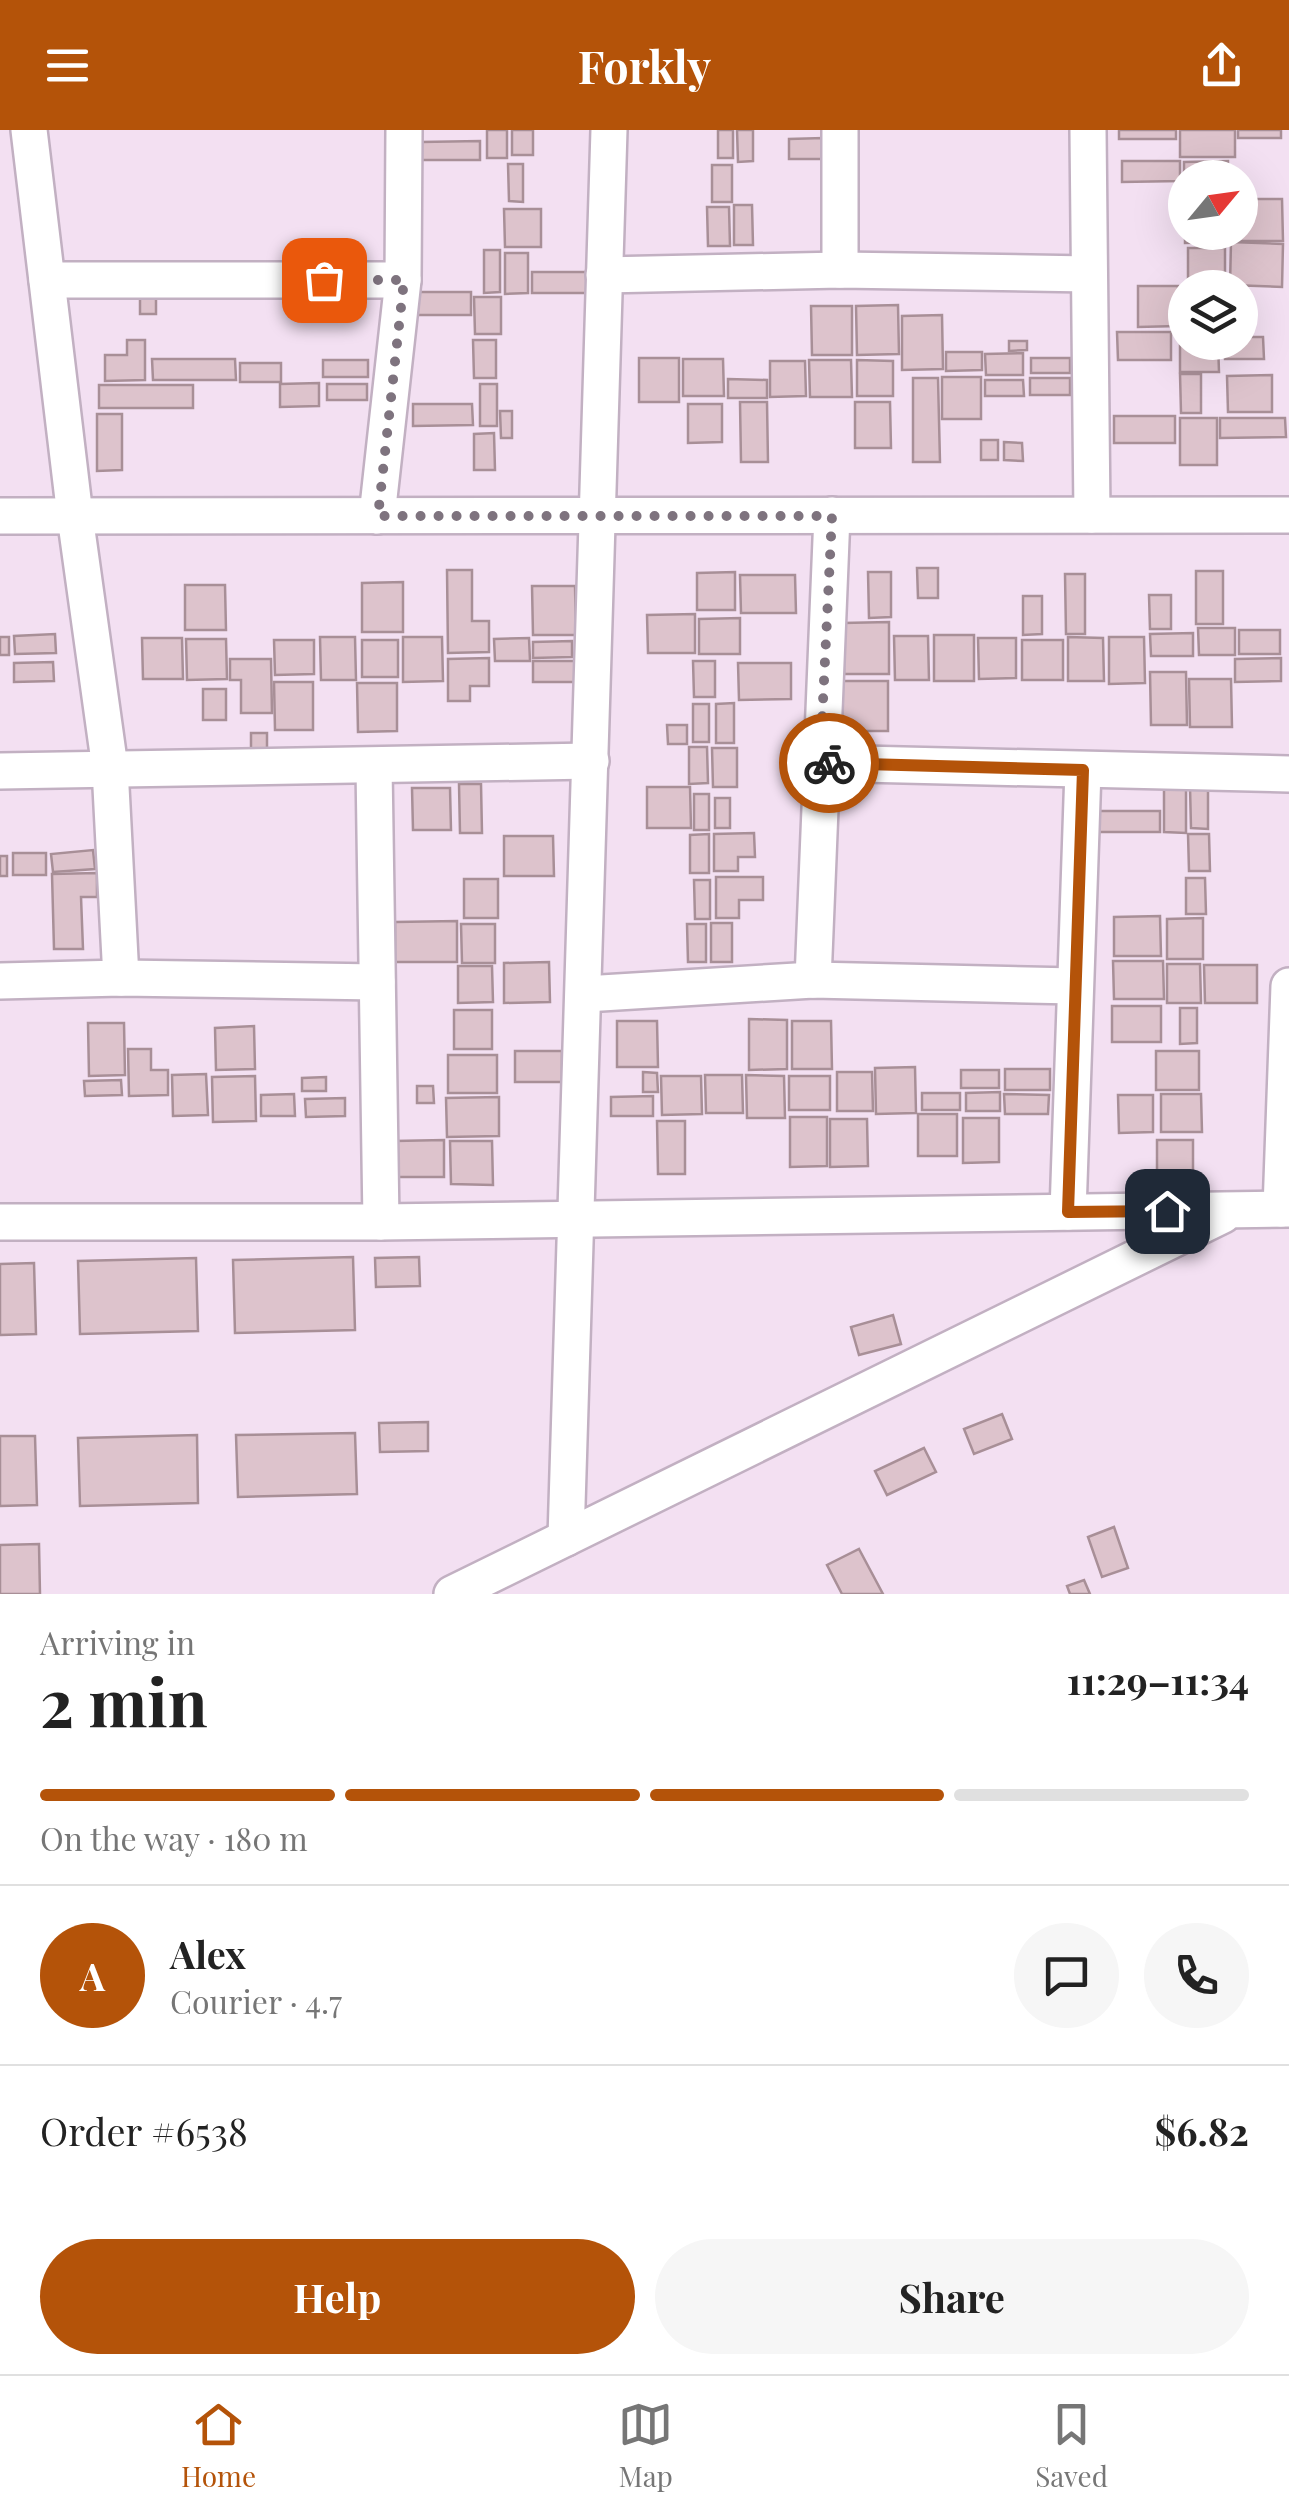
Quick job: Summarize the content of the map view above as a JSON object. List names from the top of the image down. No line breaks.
{"north":"top right","page":{"header":"Forkly","heading":["2 min","Arriving in","11:29–11:34"],"panel":["Alex","Courier · 4.7","Order #6538","$6.82"],"bar":"On the way · 180 m","round":"A","buttons":["Help","Share"],"tabs":["Home","Map","Saved"]}}
